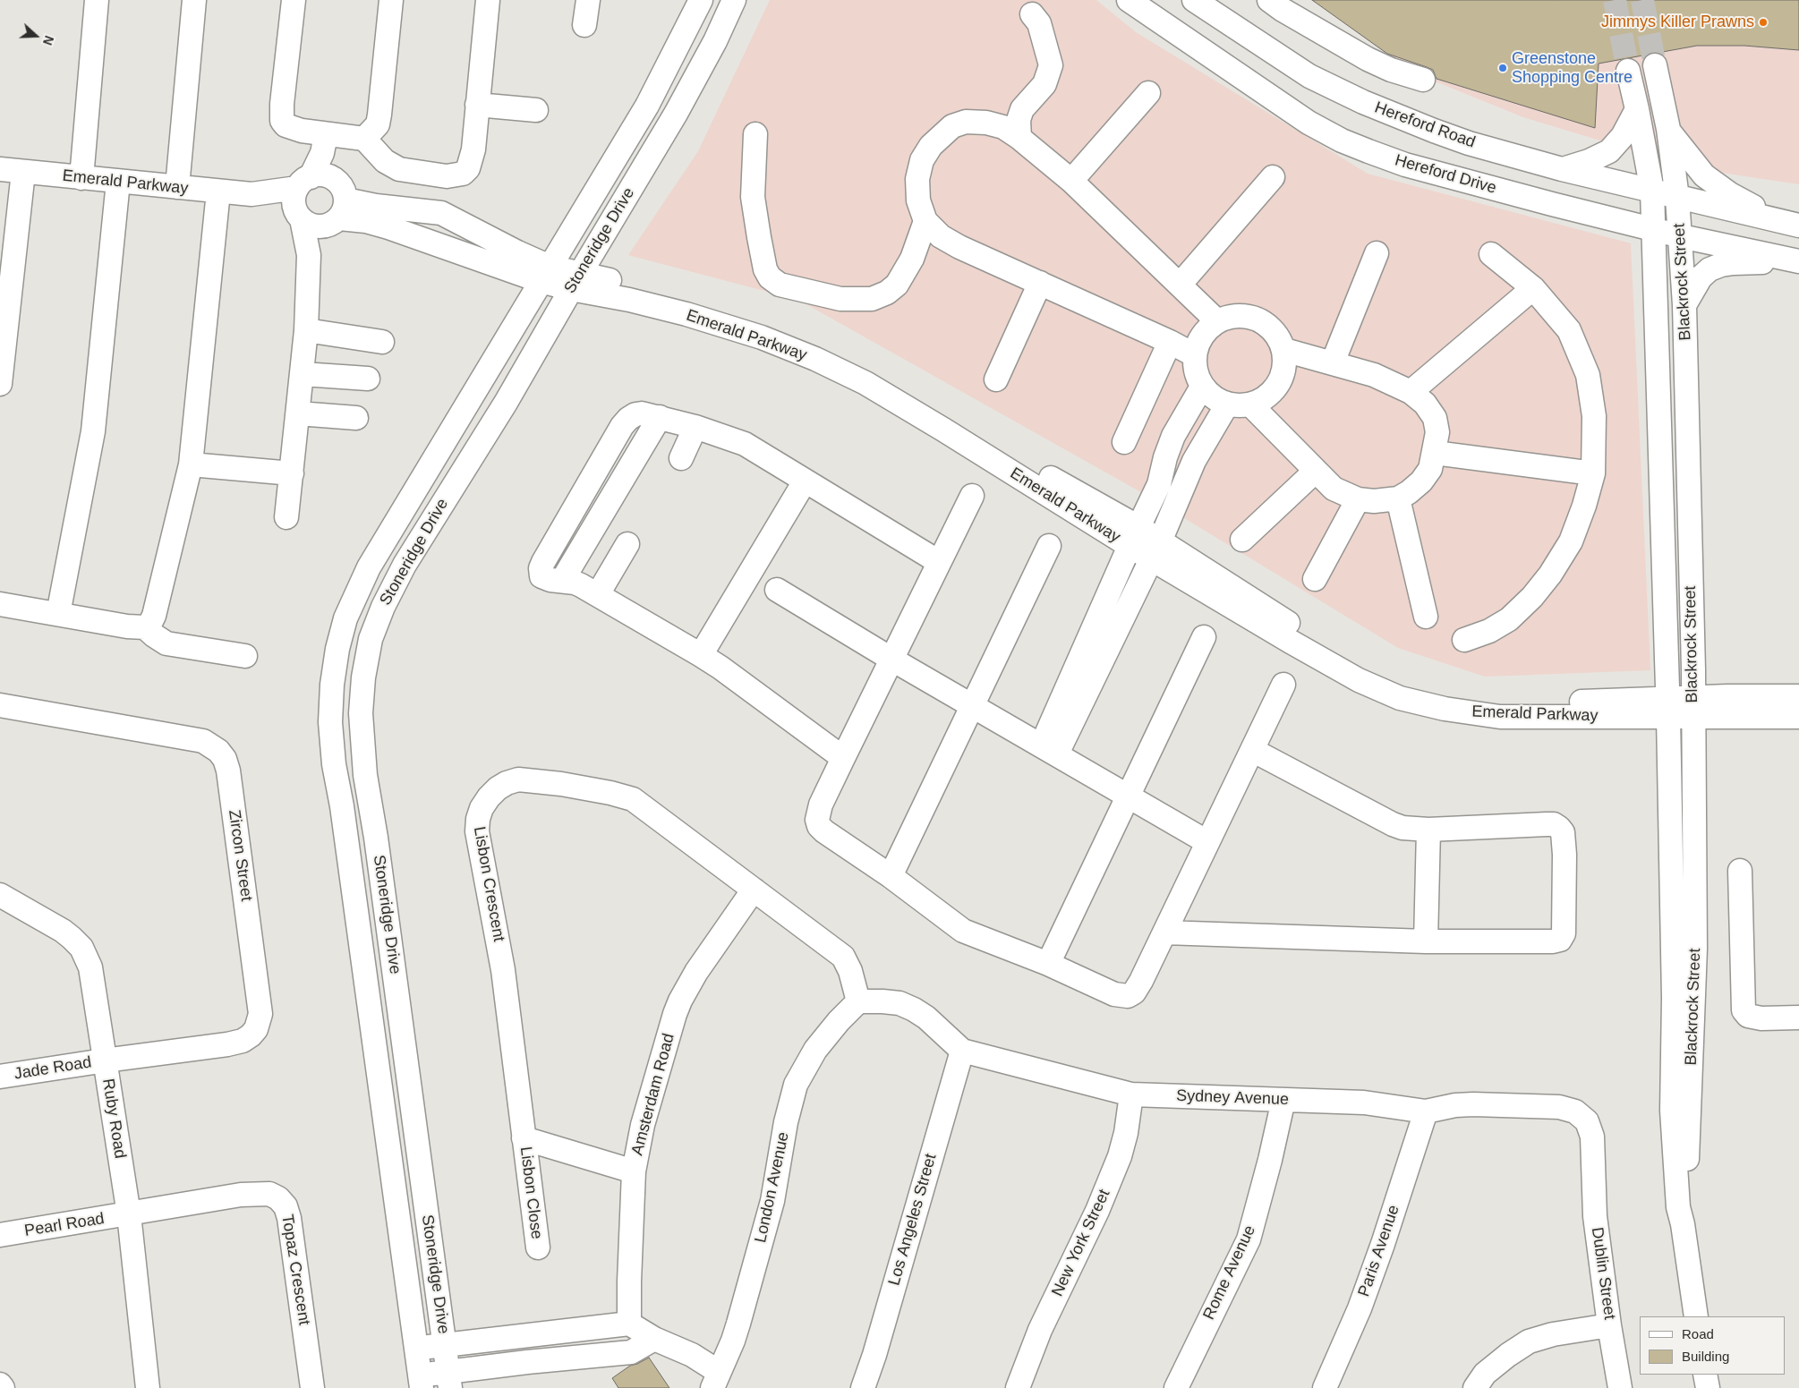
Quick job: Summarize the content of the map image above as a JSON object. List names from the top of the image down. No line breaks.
{"streets":{"street":["Hereford Road","Hereford Drive","Emerald Parkway","Stoneridge Drive","Blackrock Street","Zircon Street","Lisbon Crescent","Jade Road","Amsterdam Road","Sydney Avenue","Ruby Road","London Avenue","Lisbon Close","Los Angeles Street","Pearl Road","New York Street","Paris Avenue","Topaz Crescent","Rome Avenue","Dublin Street"]},"crossings":[["Hereford Road","Blackrock Street"],["Hereford Drive","Blackrock Street"],["Emerald Parkway","Stoneridge Drive"],["Emerald Parkway","Blackrock Street"],["Zircon Street","Jade Road"],["Zircon Street","Ruby Road"],["Lisbon Crescent","Amsterdam Road"],["Lisbon Crescent","Sydney Avenue"],["Lisbon Crescent","London Avenue"],["Lisbon Crescent","Lisbon Close"],["Jade Road","Ruby Road"],["Sydney Avenue","London Avenue"],["Sydney Avenue","Los Angeles Street"],["Sydney Avenue","New York Street"],["Sydney Avenue","Paris Avenue"],["Sydney Avenue","Rome Avenue"],["Sydney Avenue","Dublin Street"],["Ruby Road","Pearl Road"],["Ruby Road","Topaz Crescent"],["Pearl Road","Topaz Crescent"]],"places":["Jimmys Killer Prawns","Greenstone Shopping Centre"],"legend":["Road","Building"],"north":"right"}
